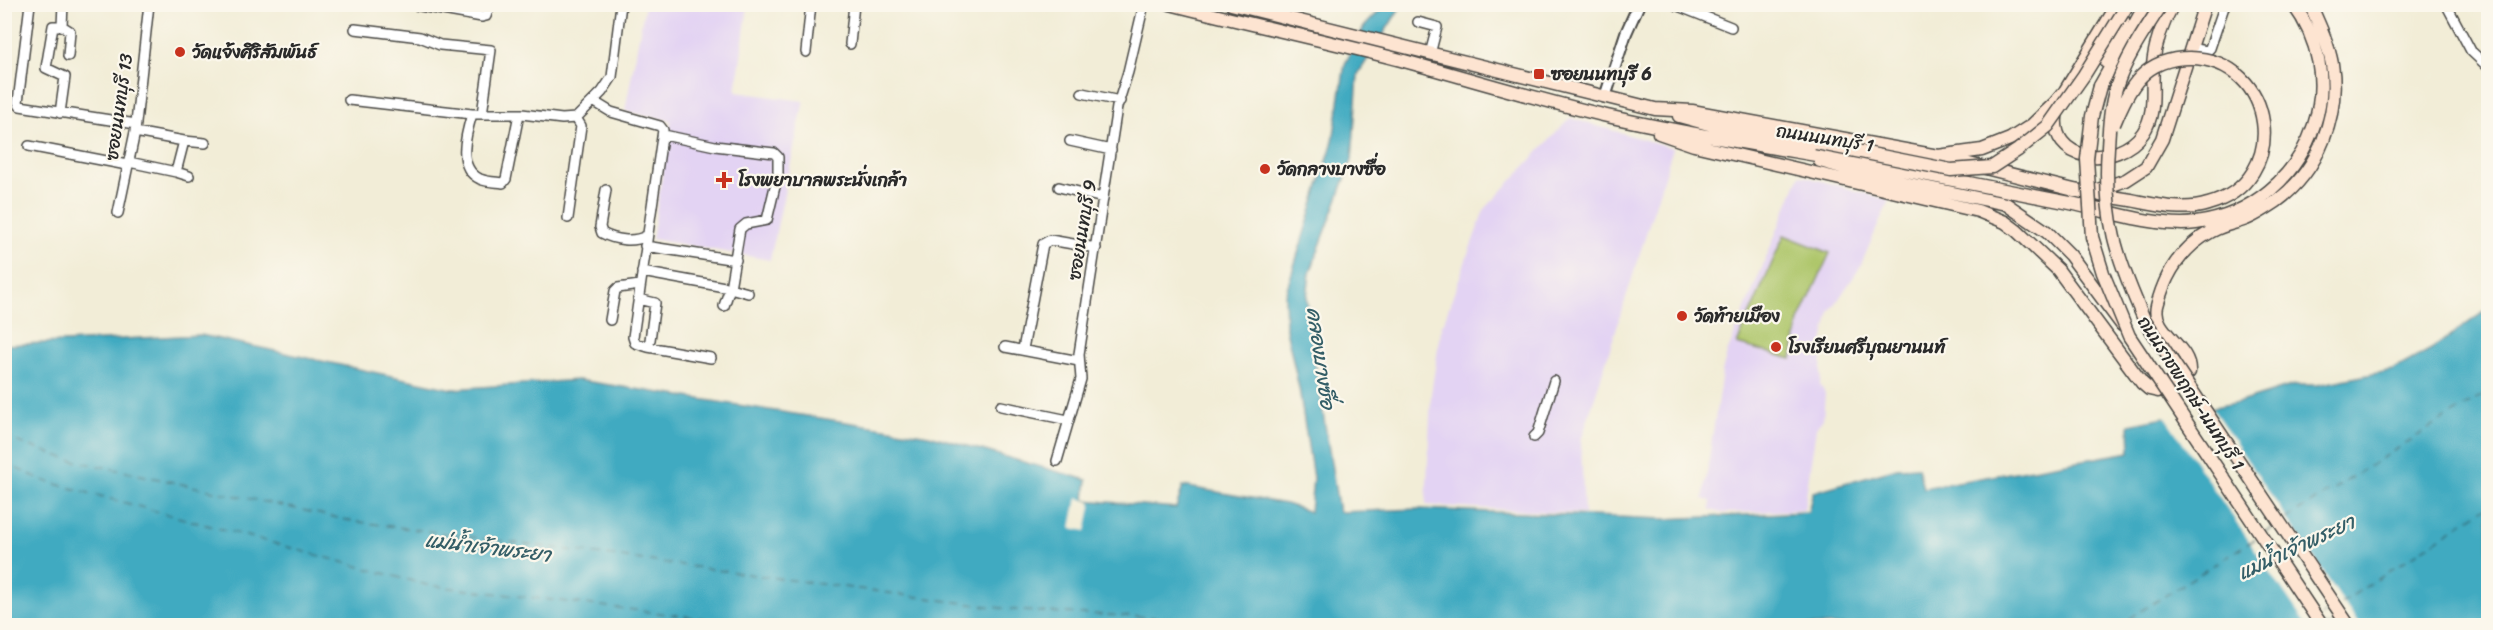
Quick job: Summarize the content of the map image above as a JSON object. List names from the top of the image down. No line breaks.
{"streets":{"main road":["ถนนนนทบุรี 1","ถนนราชพฤกษ์-นนทบุรี 1"],"street":["ซอยนนทบุรี 13","ซอยนนทบุรี 9"]},"water":["คลองบางซื่อ","แม่น้ำเจ้าพระยา"],"places":{"other":["วัดแจ้งศิริสัมพันธ์","วัดกลางบางซื่อ","วัดท้ายเมือง","โรงเรียนศรีบุณยานนท์"],"transit":["ซอยนนทบุรี 6"],"health":["โรงพยาบาลพระนั่งเกล้า"]}}
